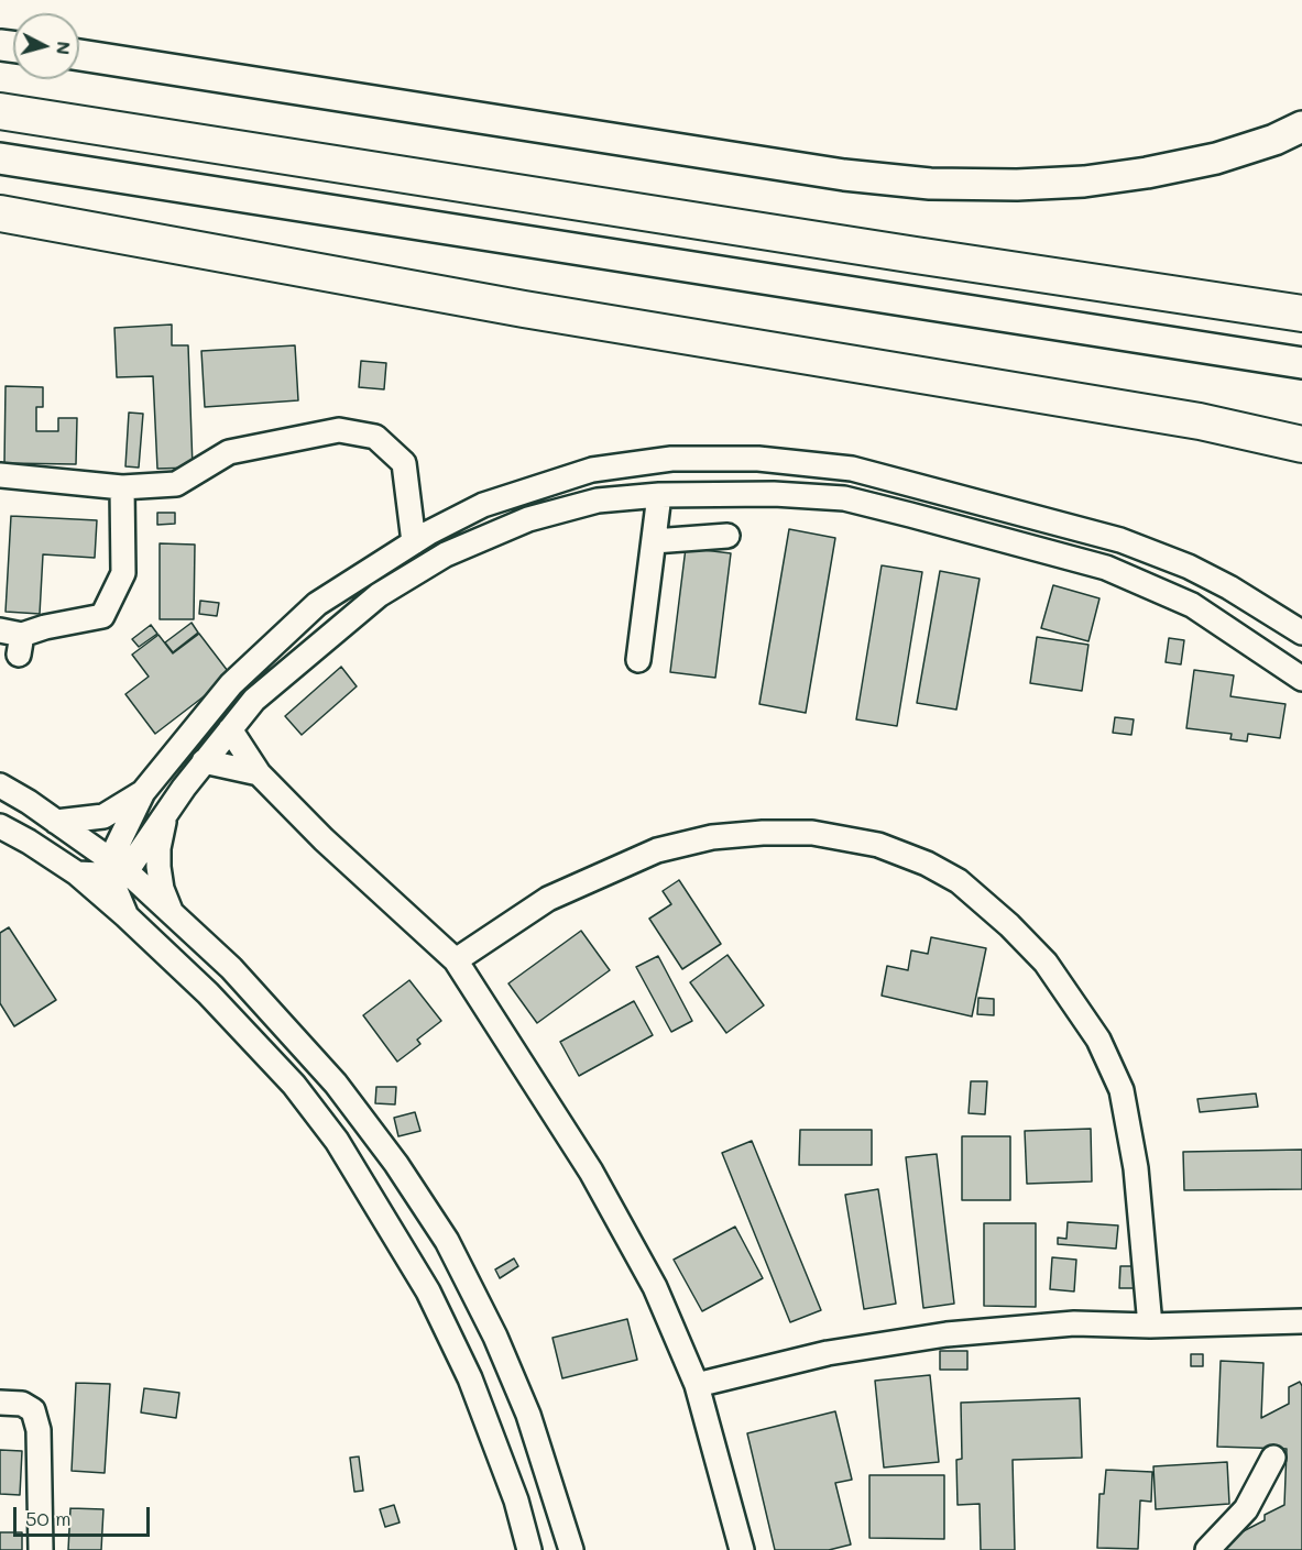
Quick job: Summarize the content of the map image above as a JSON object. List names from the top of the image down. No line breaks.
{"scale_bar":"50 m","north":"right"}
